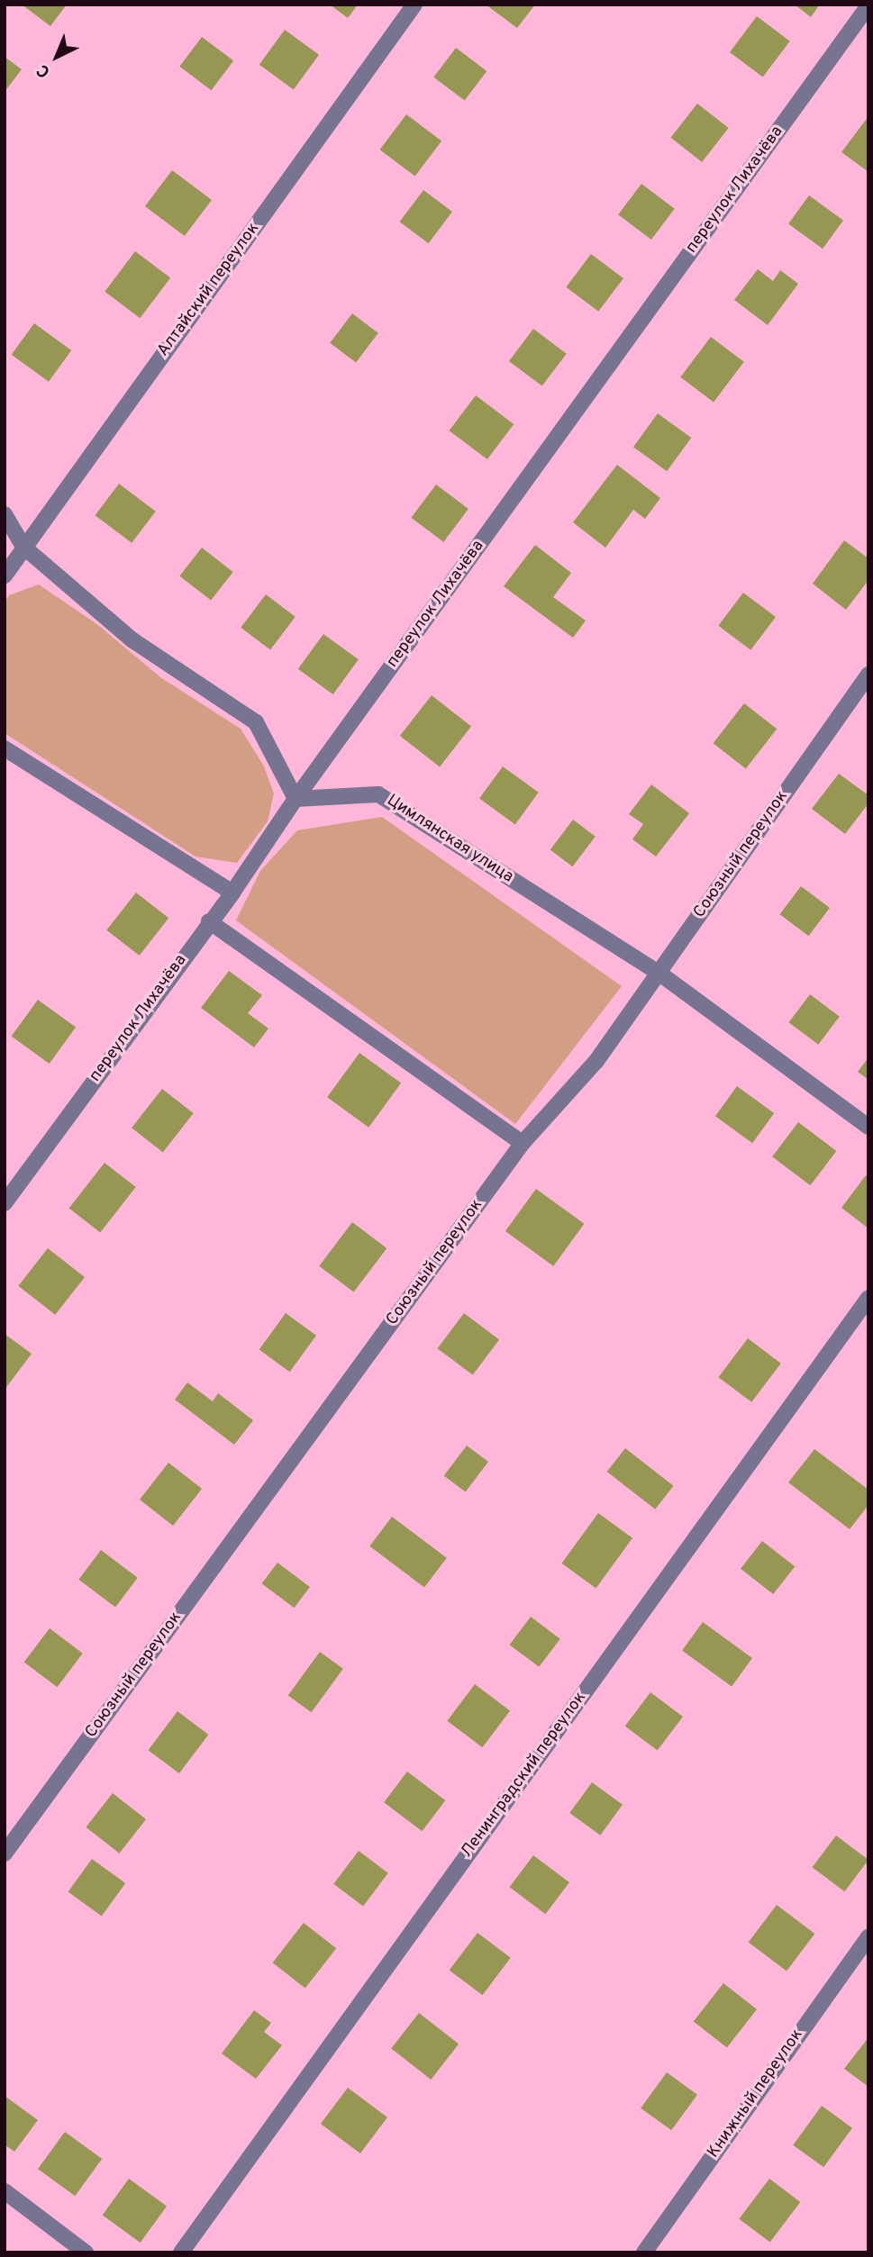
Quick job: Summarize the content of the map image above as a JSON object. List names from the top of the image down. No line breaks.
{"streets":{"street":["переулок Лихачёва","Алтайский переулок","Цимлянская улица","Союзный переулок","Ленинградский переулок","Книжный переулок"]},"crossings":[["переулок Лихачёва","Цимлянская улица"],["Цимлянская улица","Союзный переулок"]],"north":"bottom left"}
